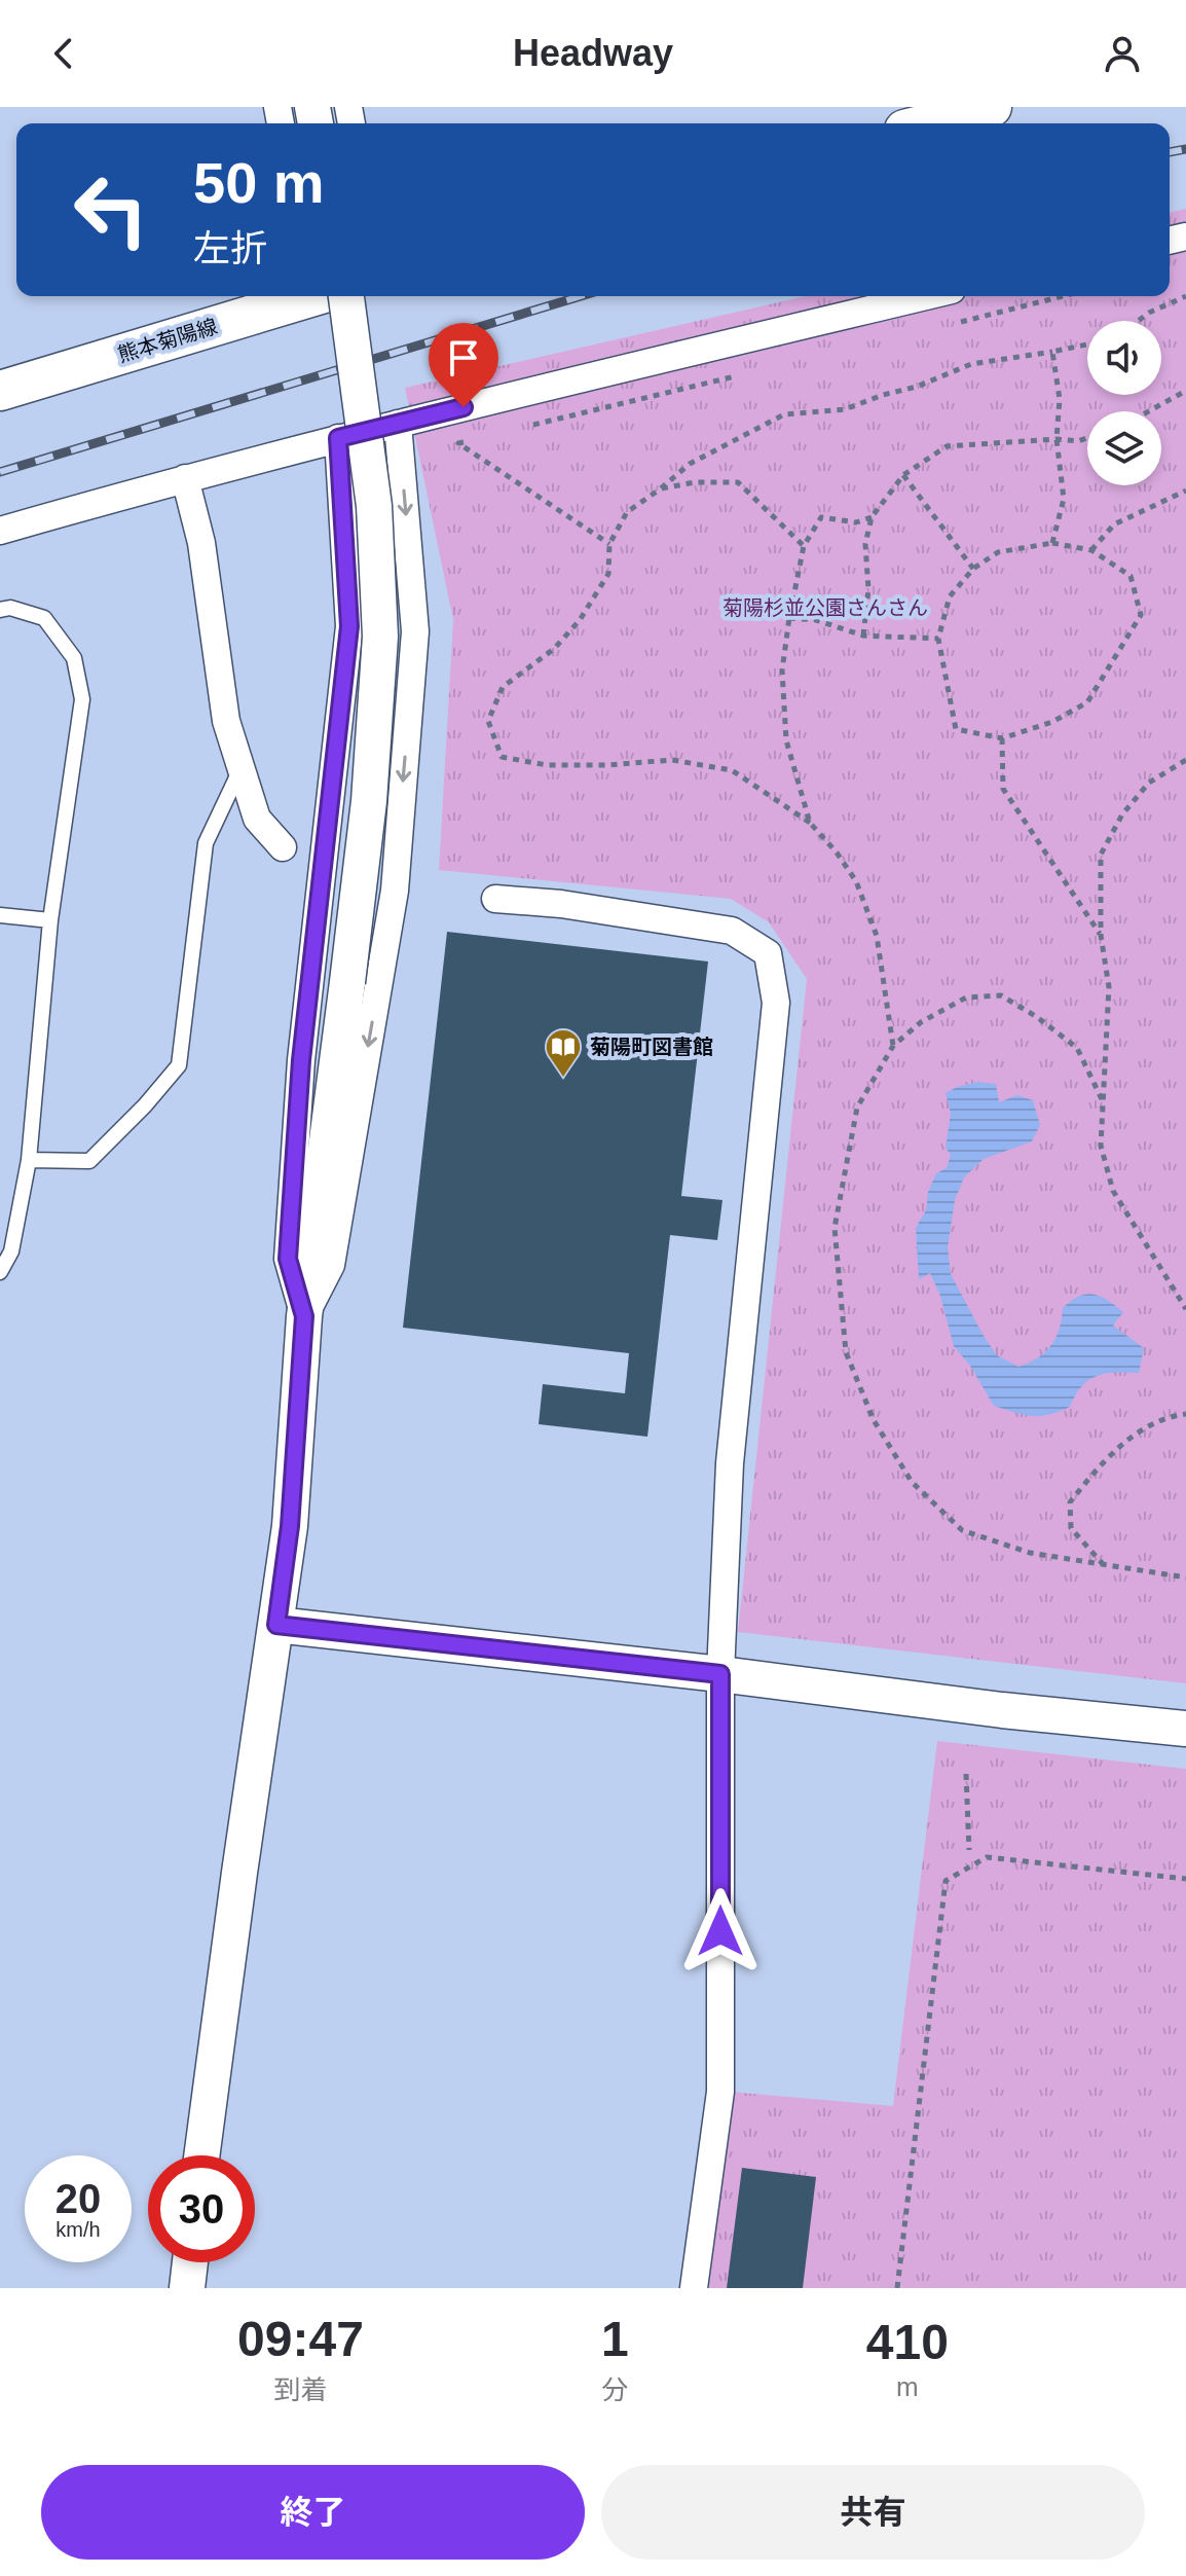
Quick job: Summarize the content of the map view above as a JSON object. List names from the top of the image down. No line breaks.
{"streets":{"main road":["熊本菊陽線"]},"parks":["菊陽杉並公園さんさん"],"places":{"library":["菊陽町図書館"]},"page":{"header":"Headway","turn":["50 m","左折"],"speed":"20 km/h","limit":"30","eta":["09:47","到着","1","分","410","m"],"buttons":["終了","共有"]}}
